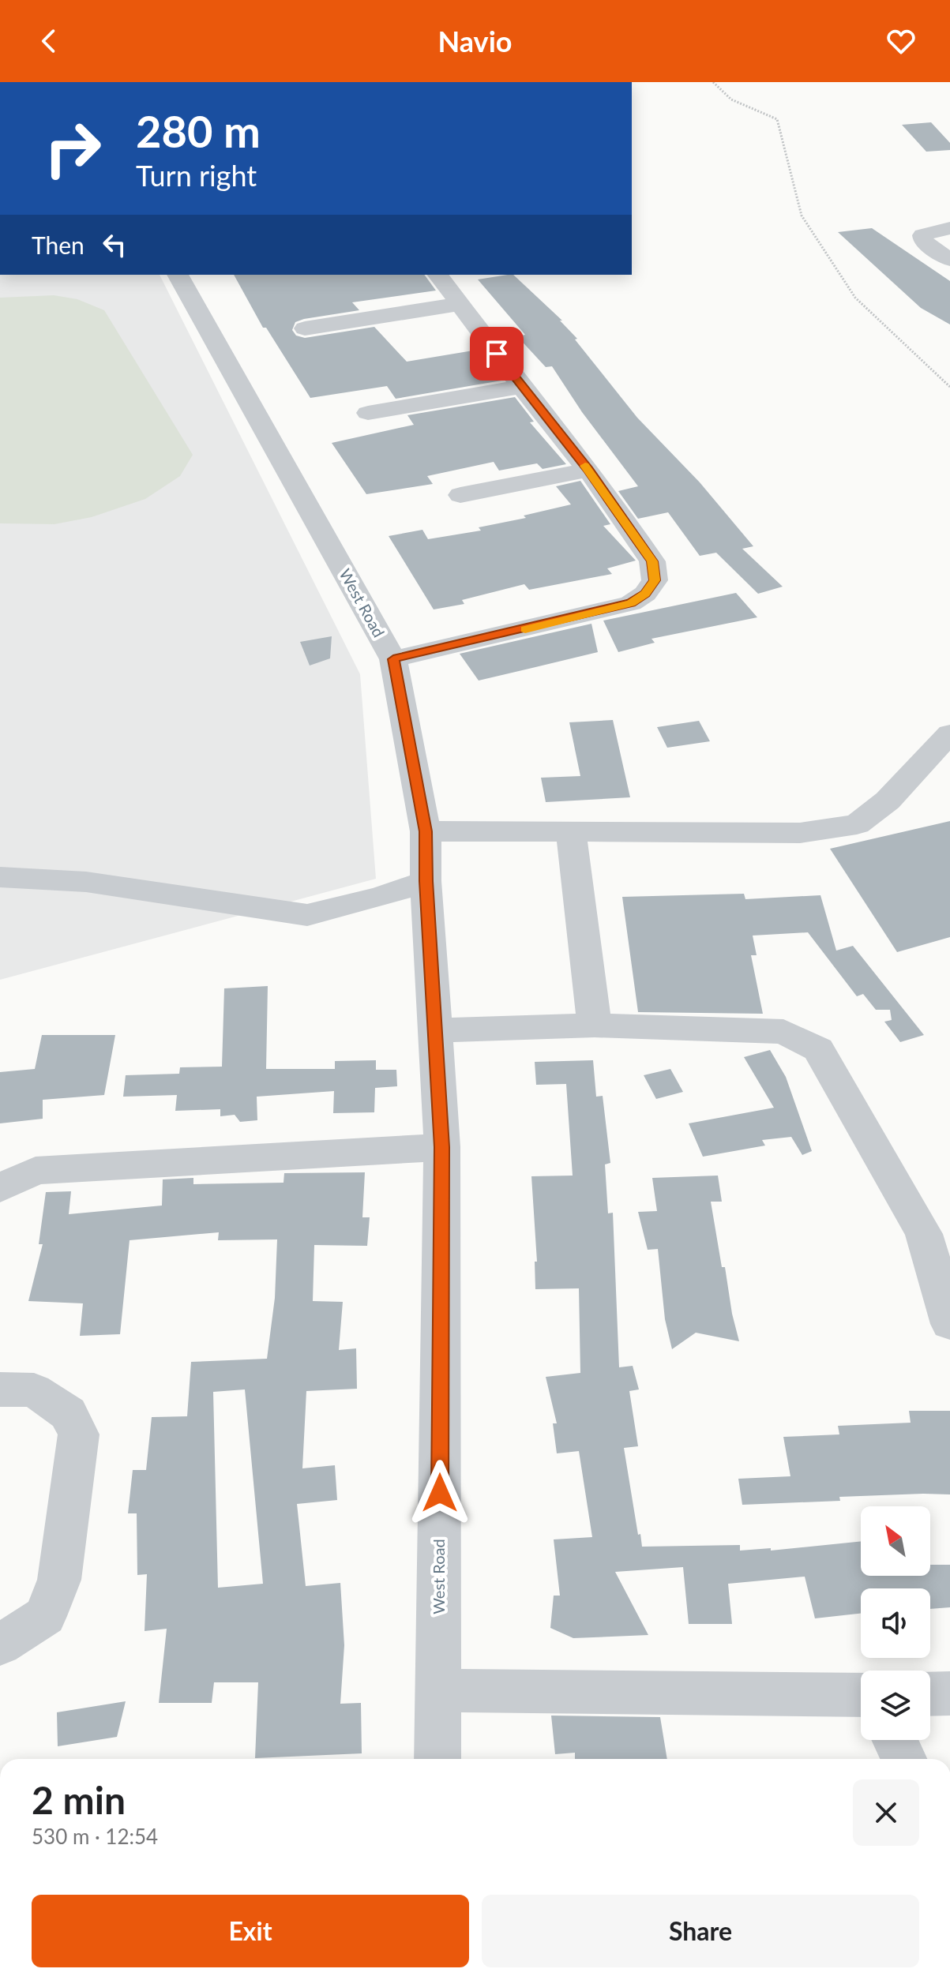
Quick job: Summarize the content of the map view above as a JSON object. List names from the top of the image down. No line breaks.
{"streets":{"street":["West Road"]},"north":"top left","page":{"header":"Navio","turn":["280 m","Turn right"],"then":"Then","heading":["2 min","530 m · 12:54"],"buttons":["Exit","Share"]}}
